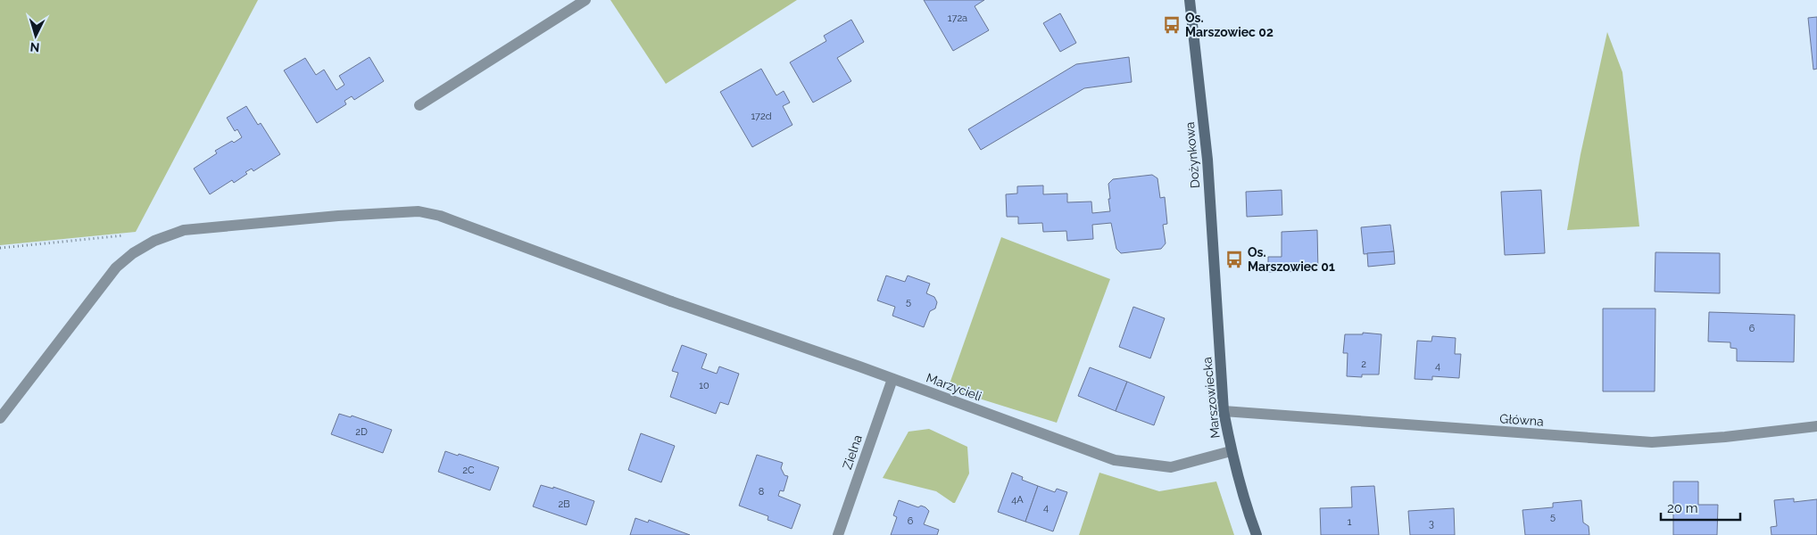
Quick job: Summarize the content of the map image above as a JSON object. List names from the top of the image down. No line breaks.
{"streets":{"street":["Dożynkowa","Marzycieli","Marszowiecka","Główna","Zielna"]},"crossings":[["Dożynkowa","Marszowiecka"],["Marzycieli","Marszowiecka"],["Marzycieli","Zielna"],["Marszowiecka","Główna"]],"places":{"bus stop":["Os. Marszowiec 02","Os. Marszowiec 01"]},"house_numbers":["172a","172d","5","6","2","4","10","2D","2C","8","4A","2B","4","5","6","1","3"],"scale_bar":"20 m","north":"bottom"}
